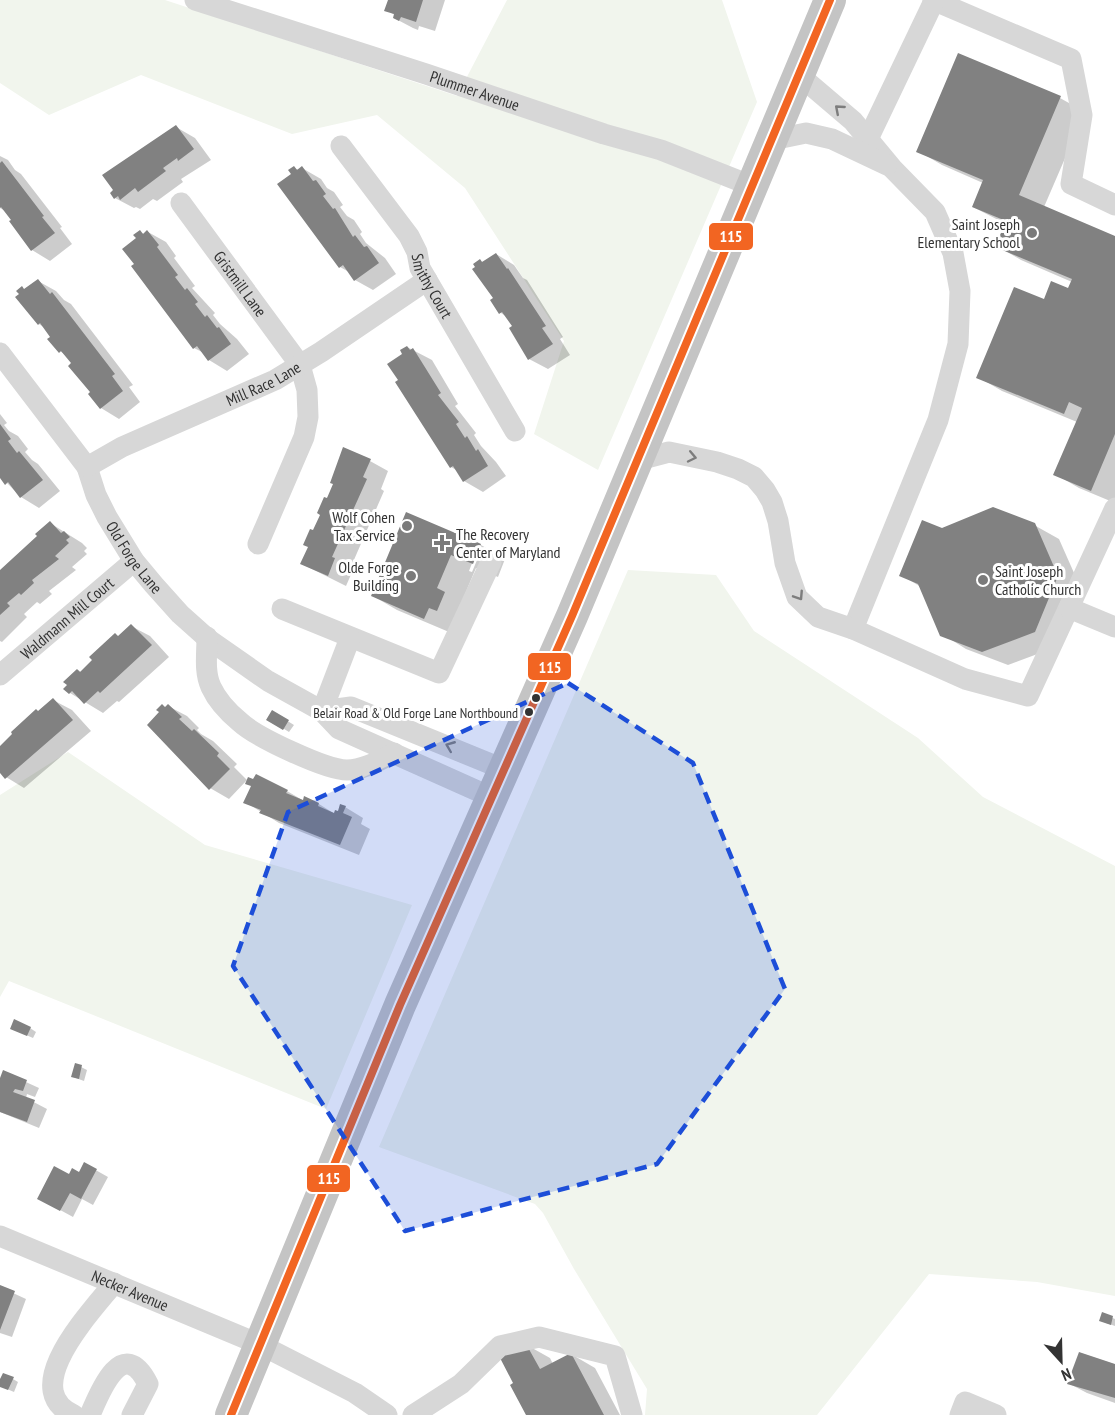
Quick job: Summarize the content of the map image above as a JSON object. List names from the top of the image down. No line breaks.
{"streets":{"street":["Plummer Avenue","Gristmill Lane","Smithy Court","Mill Race Lane","Old Forge Lane","Waldmann Mill Court","Necker Avenue"]},"crossings":[["Gristmill Lane","Mill Race Lane"],["Smithy Court","Mill Race Lane"],["Mill Race Lane","Old Forge Lane"],["Old Forge Lane","Waldmann Mill Court"]],"places":{"other":["Saint Joseph Elementary School","Wolf Cohen Tax Service","Olde Forge Building","Saint Joseph Catholic Church","Belair Road & Old Forge Lane Northbound"],"health":["The Recovery Center of Maryland"]},"lines":["transit line 115"],"north":"bottom"}
